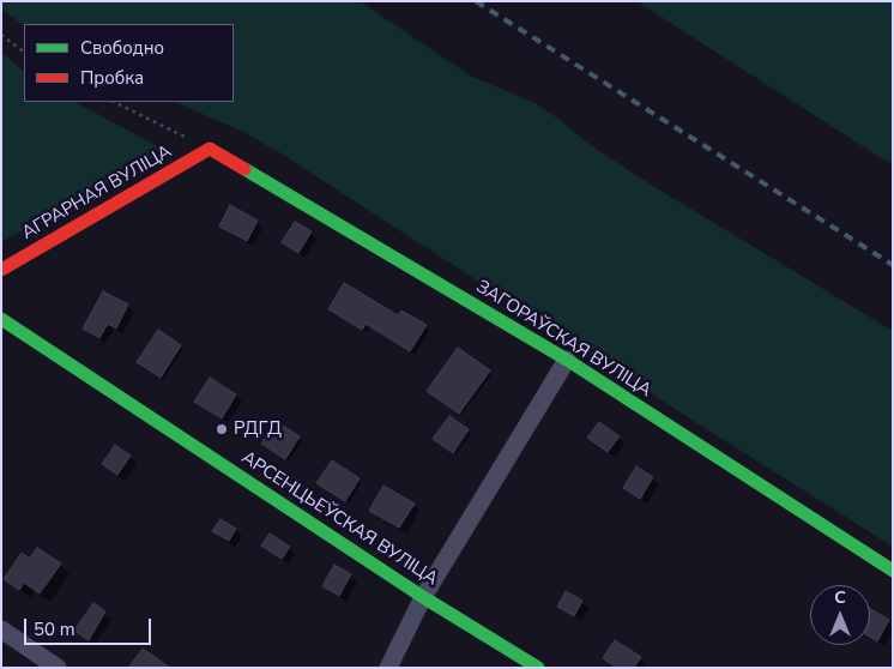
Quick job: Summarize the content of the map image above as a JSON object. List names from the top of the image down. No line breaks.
{"streets":{"street":["АГРАРНАЯ ВУЛІЦА","ЗАГОРАЎСКАЯ ВУЛІЦА","АРСЕНЦЬЕЎСКАЯ ВУЛІЦА"]},"crossings":[["АГРАРНАЯ ВУЛІЦА","ЗАГОРАЎСКАЯ ВУЛІЦА"]],"places":["РДГД"],"legend":["Свободно","Пробка"],"scale_bar":"50 m","north":"top"}
